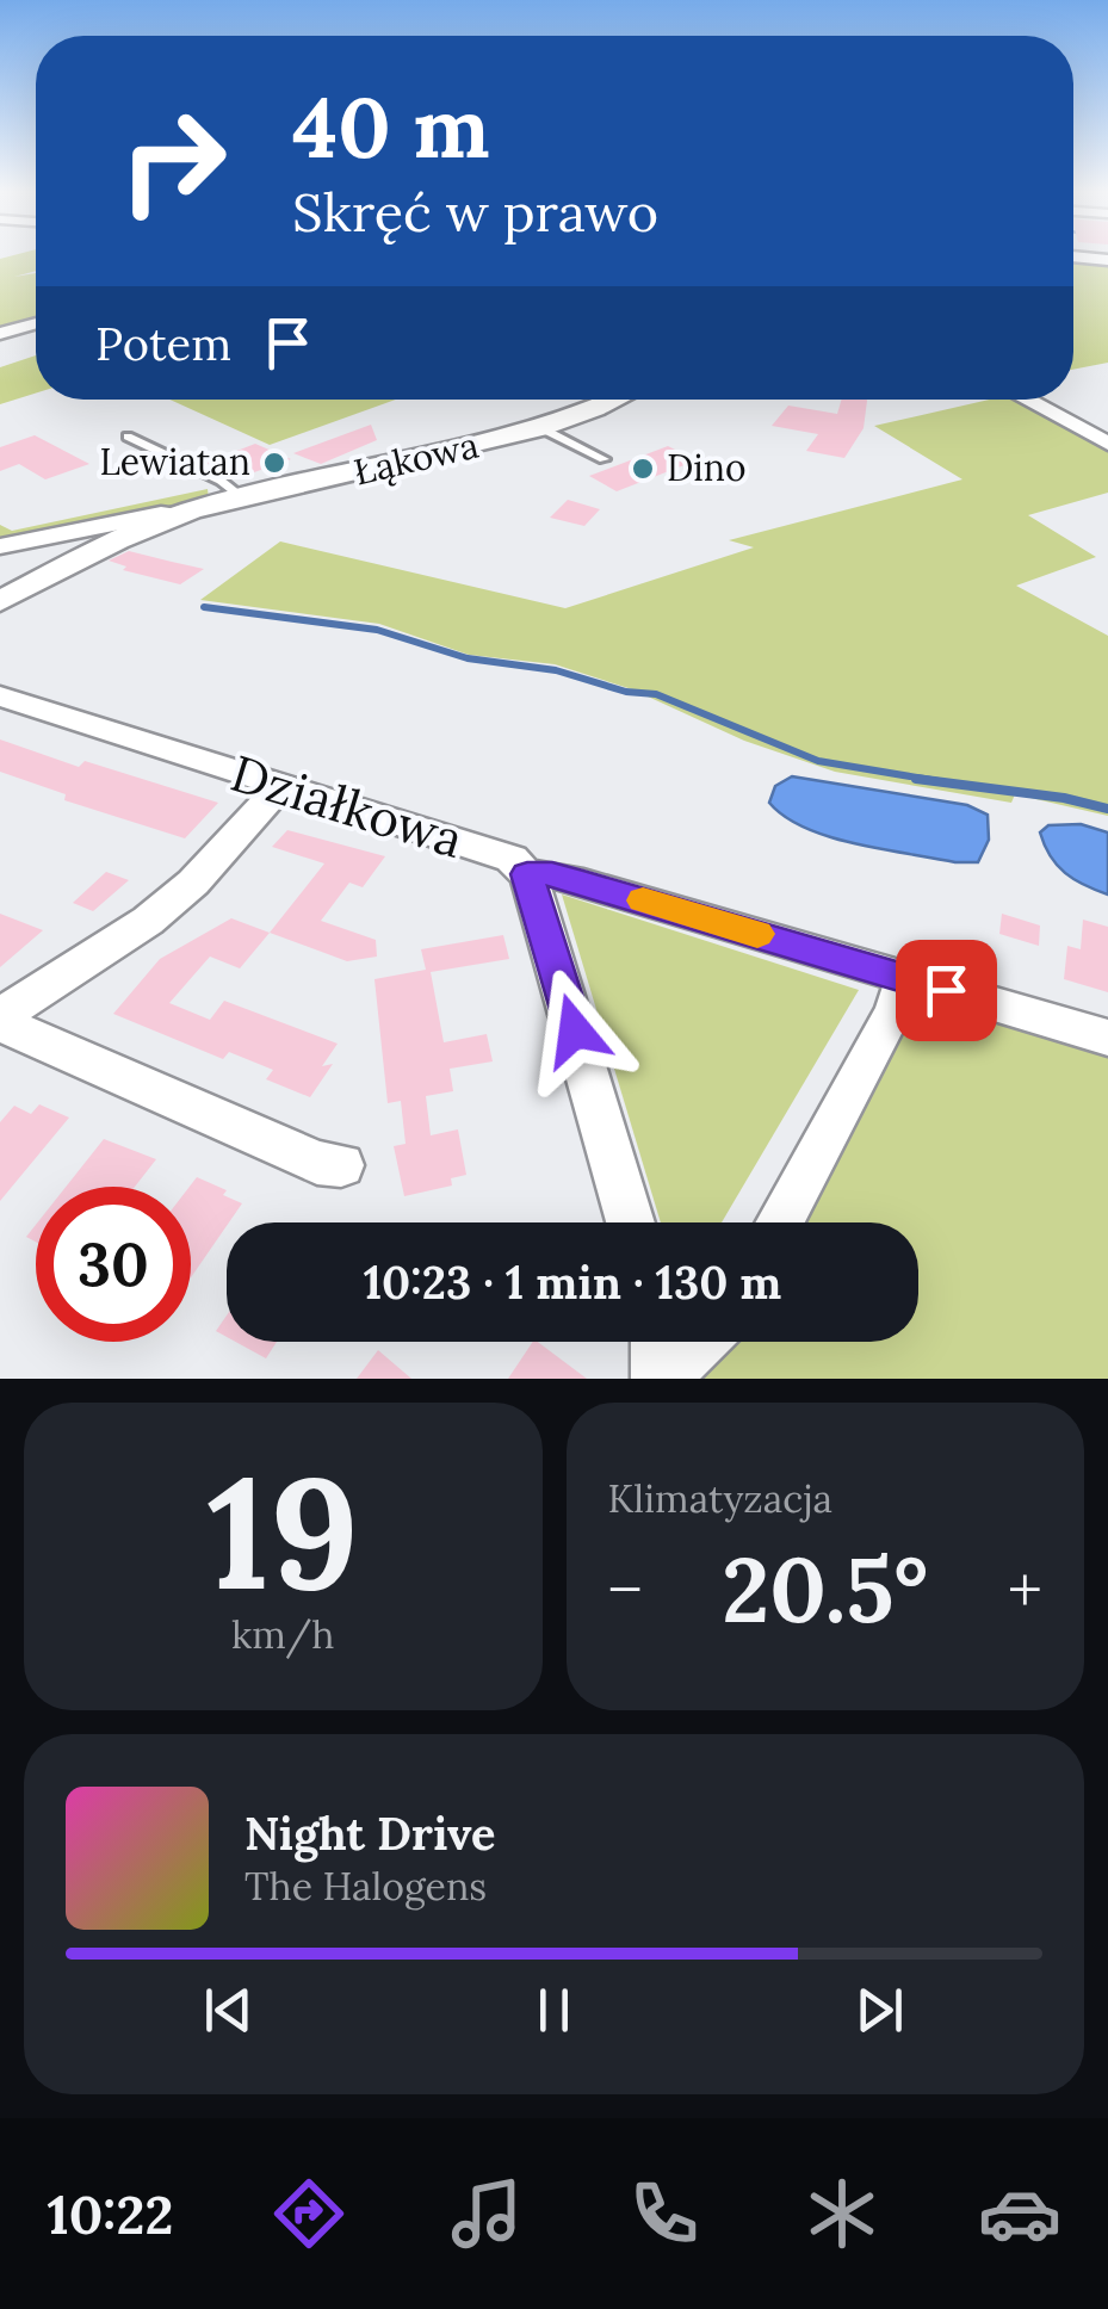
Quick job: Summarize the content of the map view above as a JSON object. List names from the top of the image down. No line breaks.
{"streets":{"street":["Łąkowa","Działkowa"]},"places":["Lewiatan","Dino"],"page":{"turn":["40 m","Skręć w prawo"],"then":"Potem","limit":"30","trip":"10:23 · 1 min · 130 m","tile":[["19","km/h"],"Klimatyzacja"],"heat":["−","20.5°","+"],"song":["Night Drive","The Halogens"],"tabs":"10:22"}}
